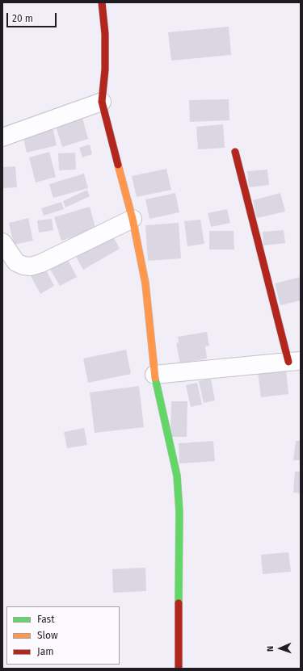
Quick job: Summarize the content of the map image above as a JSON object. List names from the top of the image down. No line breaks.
{"legend":["Fast","Slow","Jam"],"scale_bar":"20 m","north":"left"}
